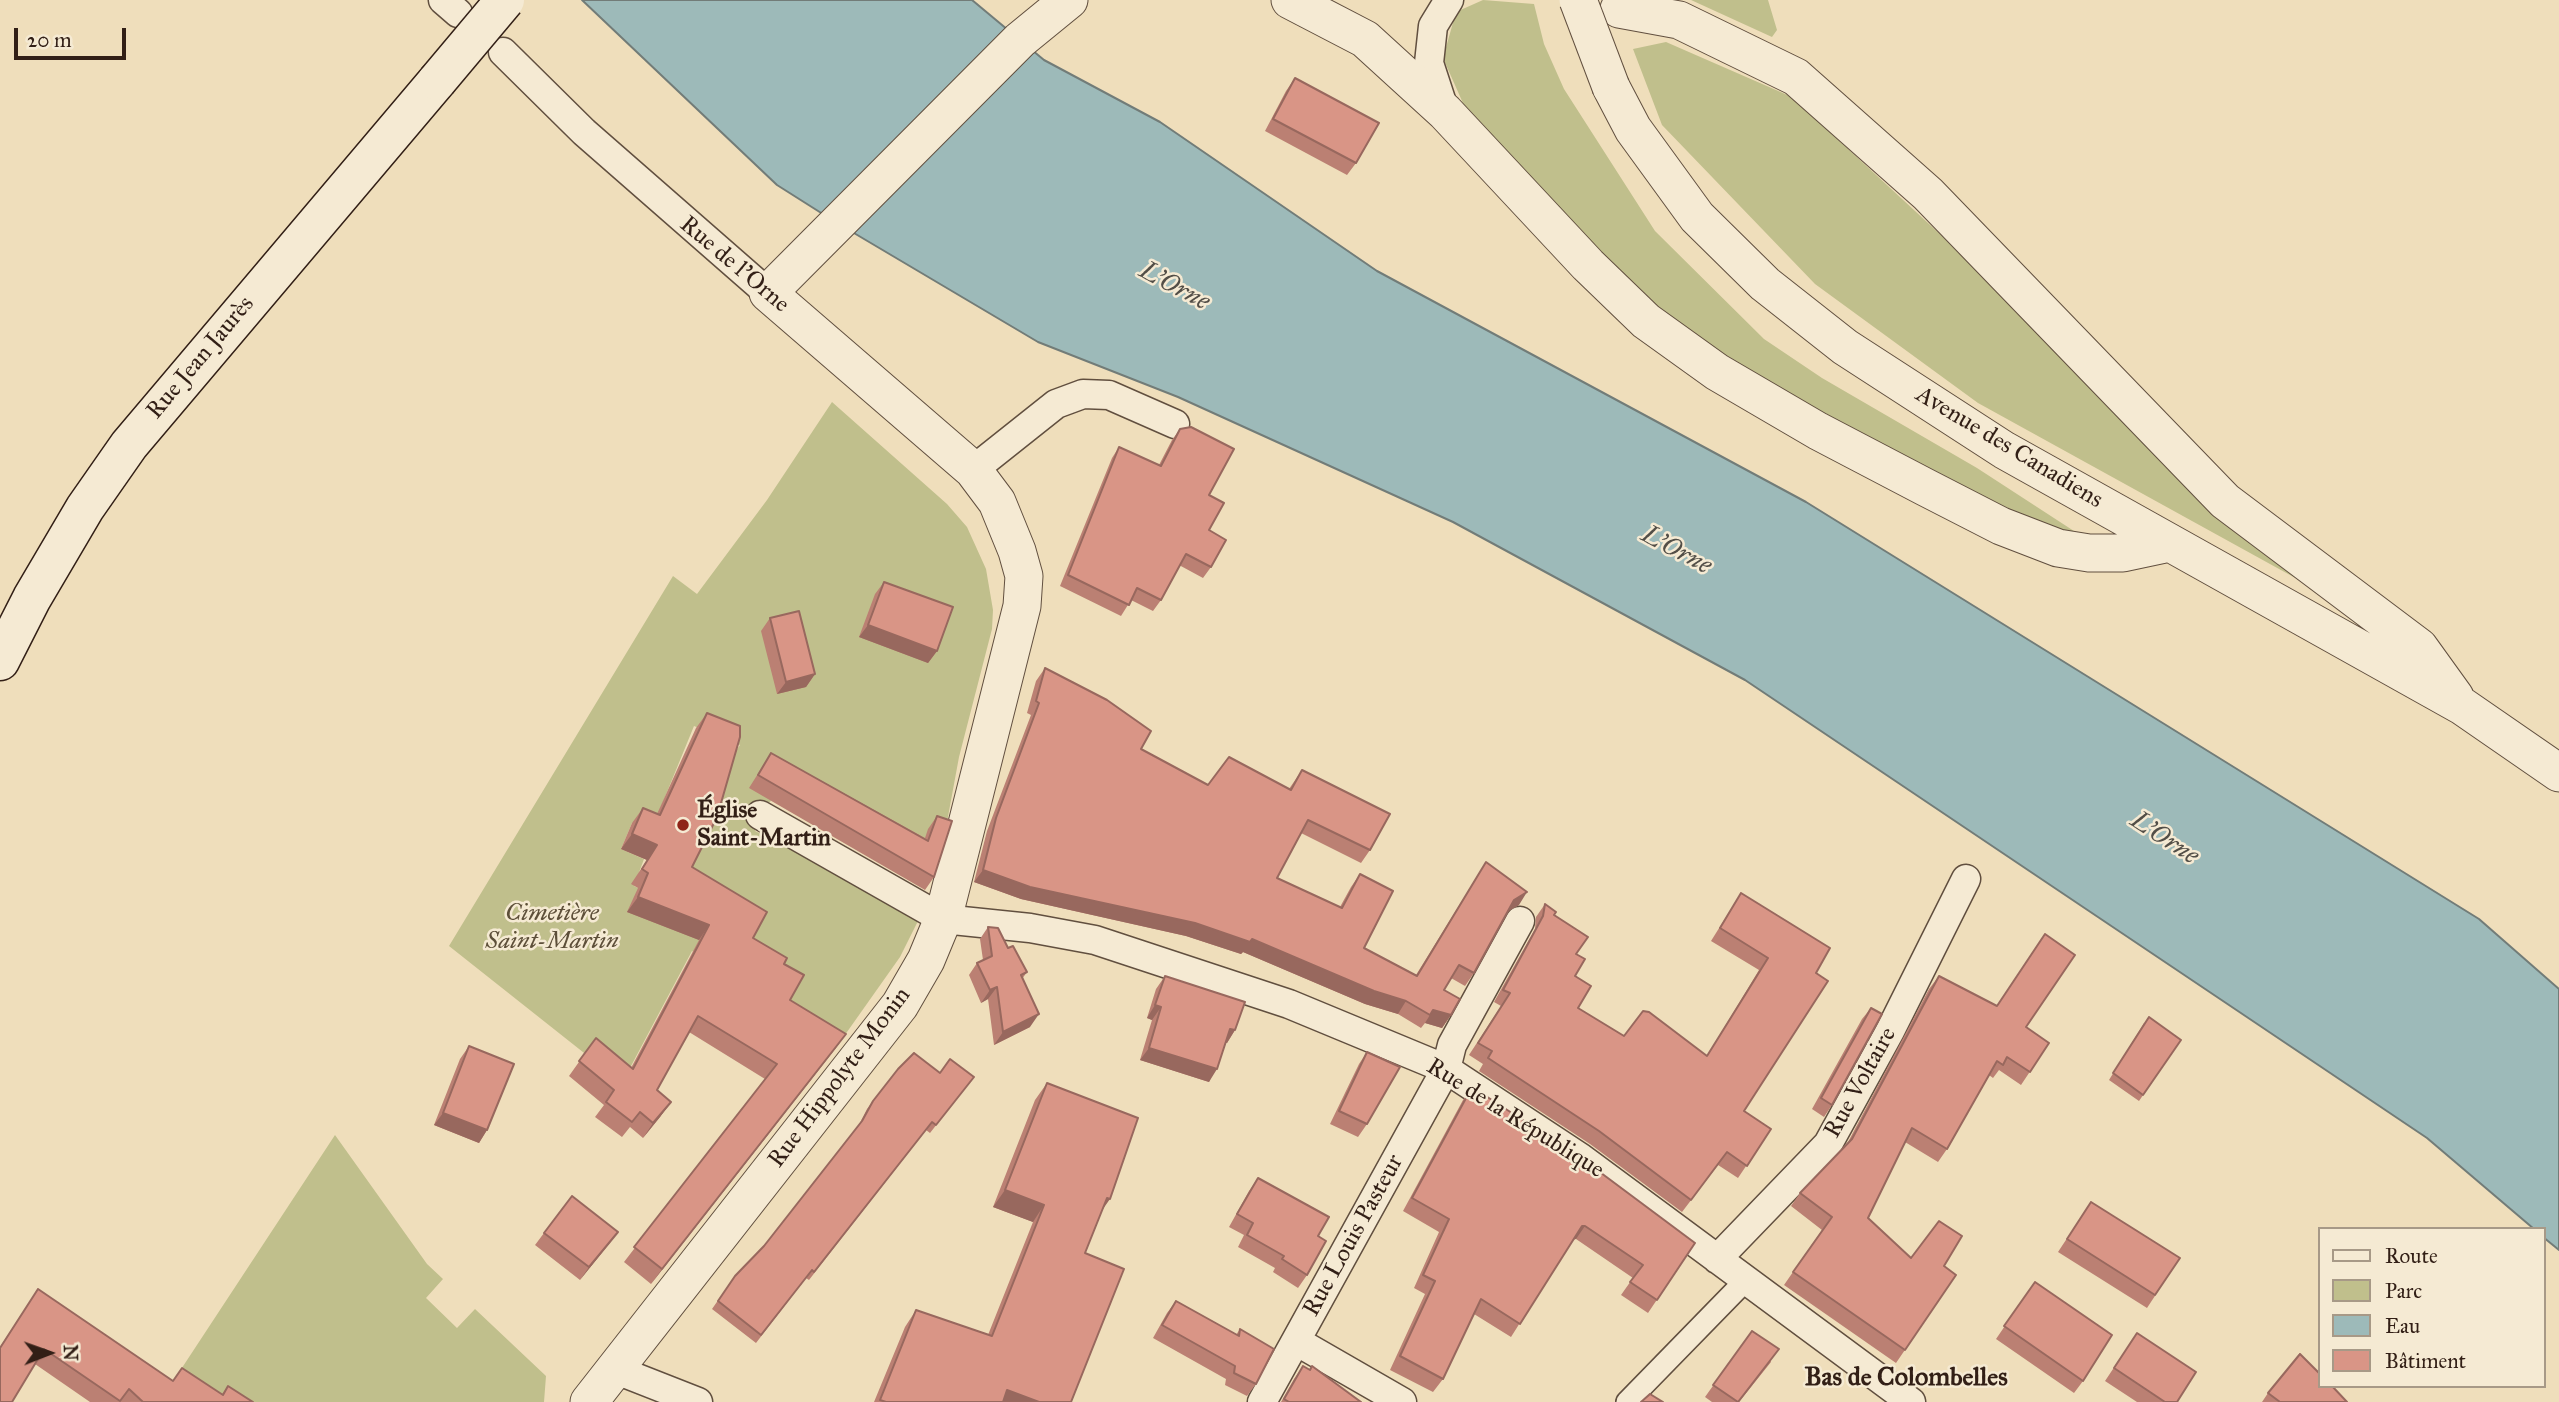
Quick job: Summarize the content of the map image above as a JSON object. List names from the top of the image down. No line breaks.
{"streets":{"main road":["Rue Jean Jaurès"],"street":["Rue de l'Orne","Avenue des Canadiens","Rue Hippolyte Monin","Rue Voltaire","Rue de la République","Rue Louis Pasteur"]},"crossings":[["Rue de l'Orne","Rue Hippolyte Monin"],["Rue Hippolyte Monin","Rue de la République"],["Rue Voltaire","Rue de la République"],["Rue de la République","Rue Louis Pasteur"]],"districts":["Bas de Colombelles"],"water":["L'Orne"],"parks":["Cimetière Saint-Martin"],"places":["Église Saint-Martin"],"legend":["Route","Parc","Eau","Bâtiment"],"scale_bar":"20 m","north":"right"}
